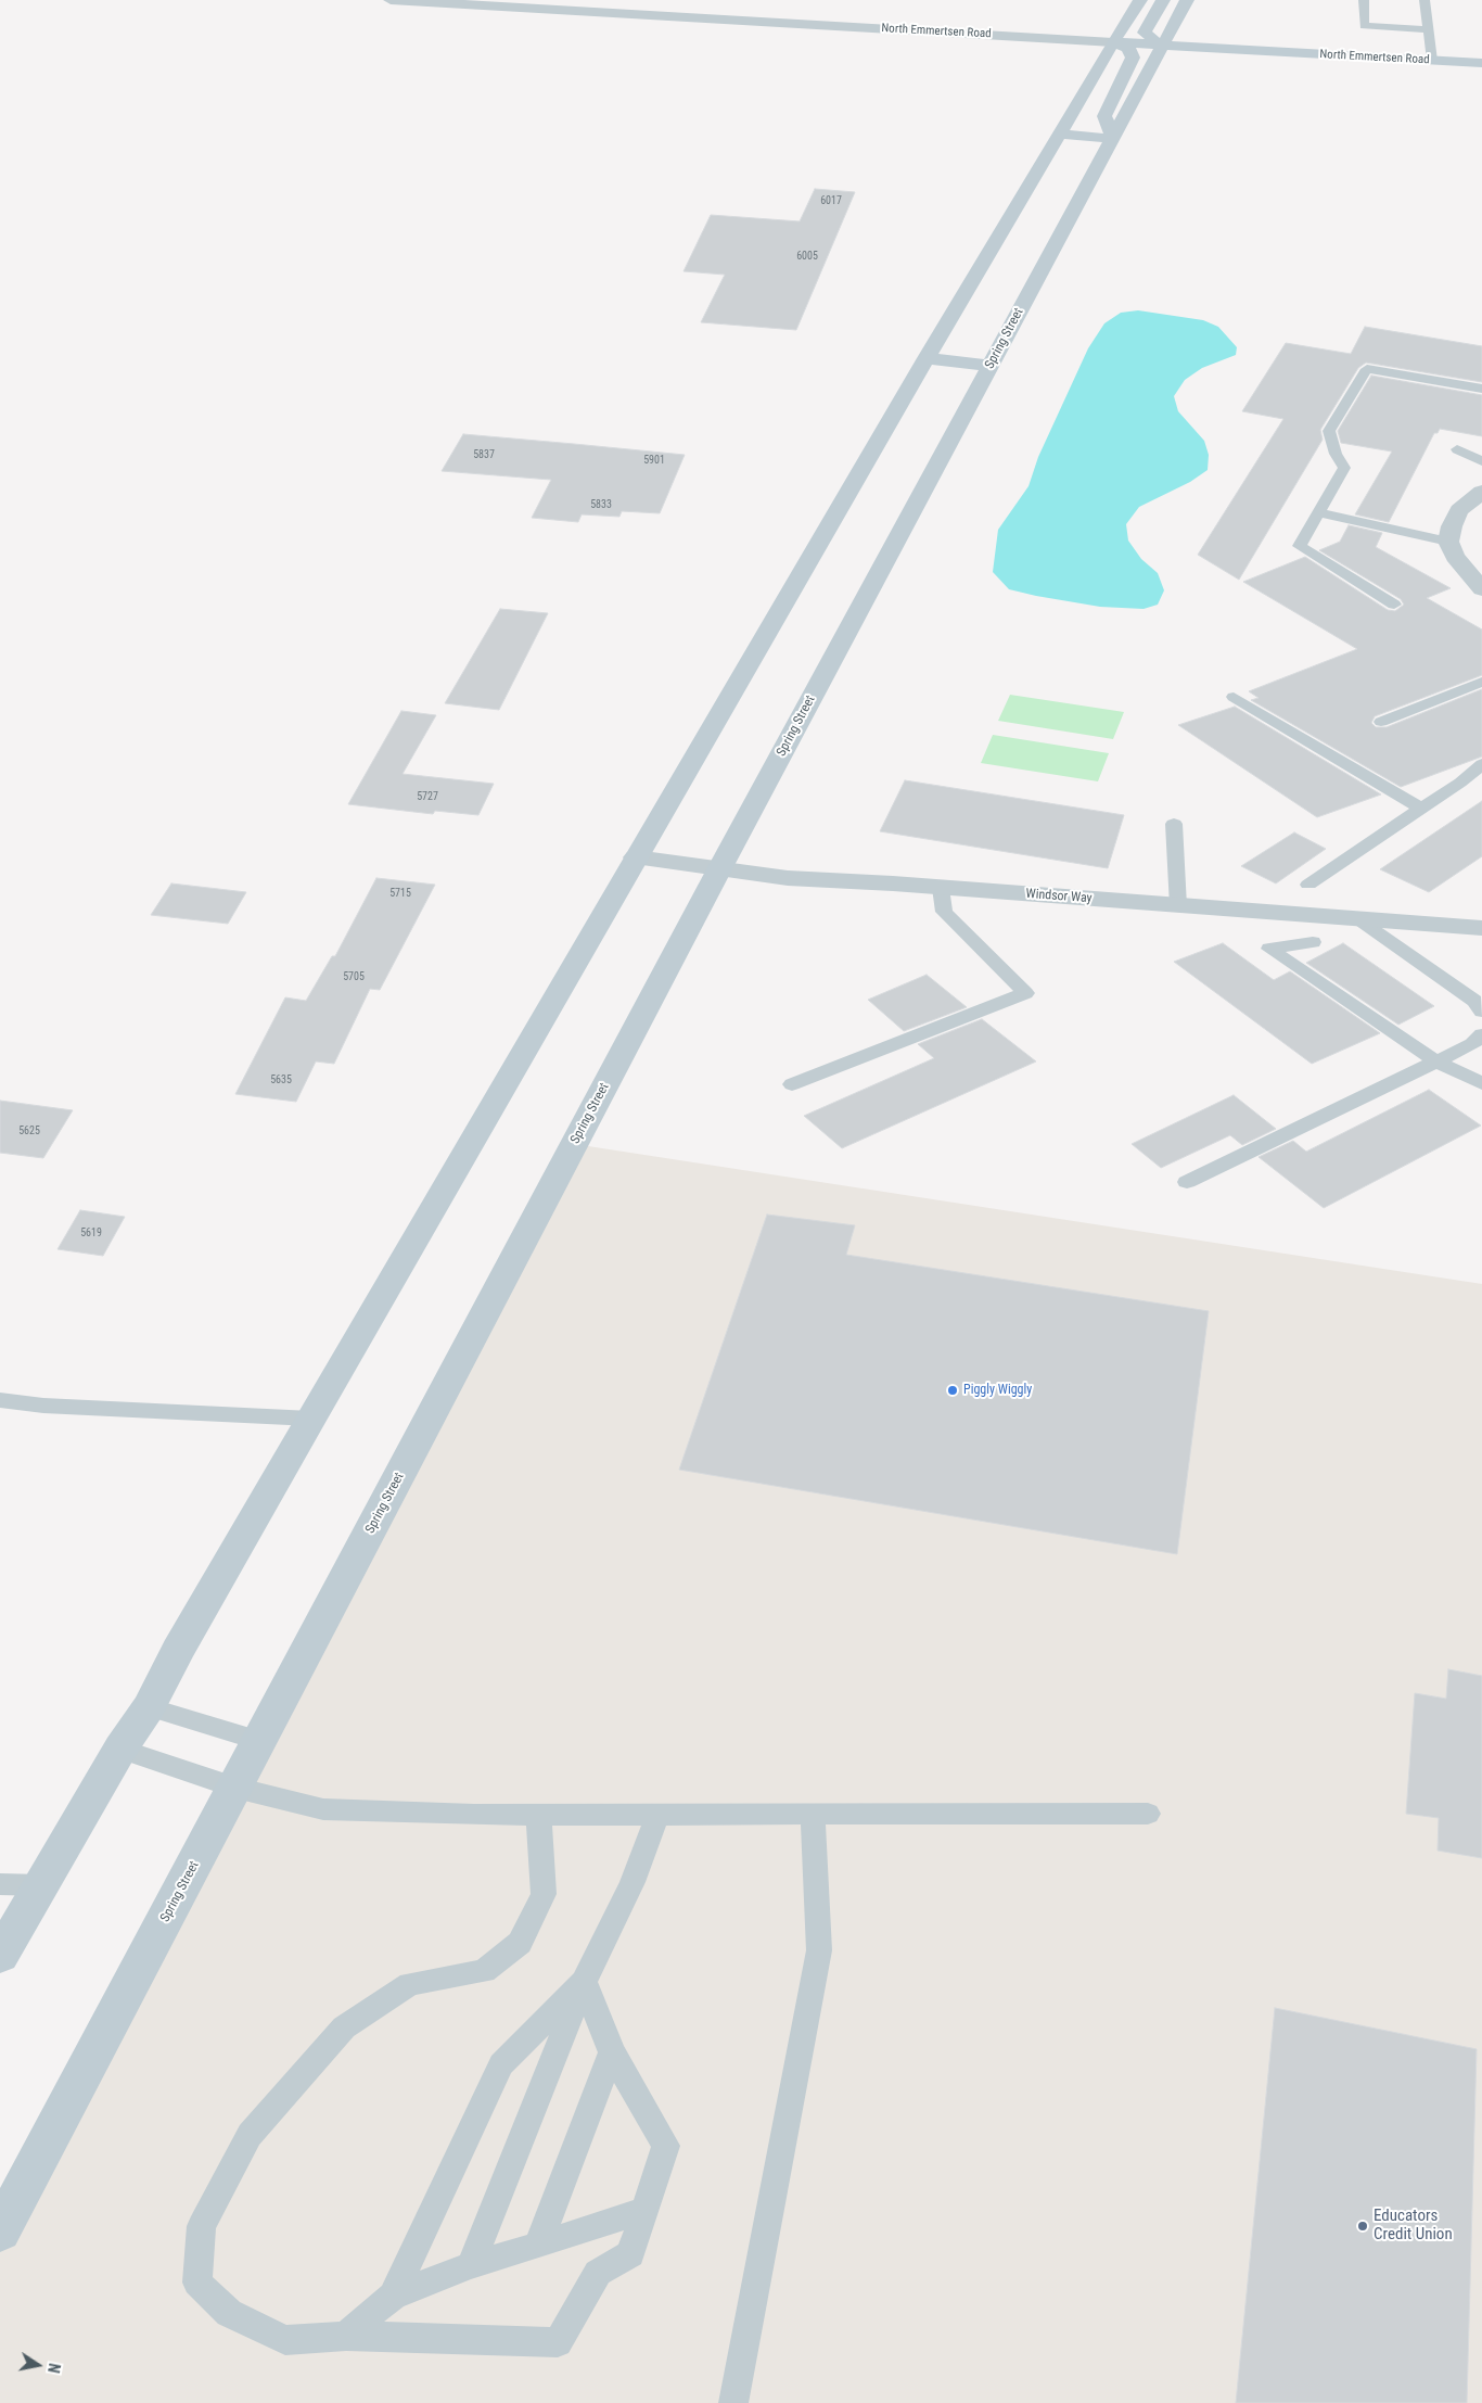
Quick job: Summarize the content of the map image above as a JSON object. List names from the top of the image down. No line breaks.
{"streets":{"main road":["North Emmertsen Road","Spring Street"],"street":["Windsor Way"]},"crossings":[["North Emmertsen Road","Spring Street"],["Spring Street","Windsor Way"]],"places":["Piggly Wiggly","Educators Credit Union"],"house_numbers":["6017","6005","5837","5901","5833","5727","5715","5705","5635","5625","5619"],"north":"right"}
